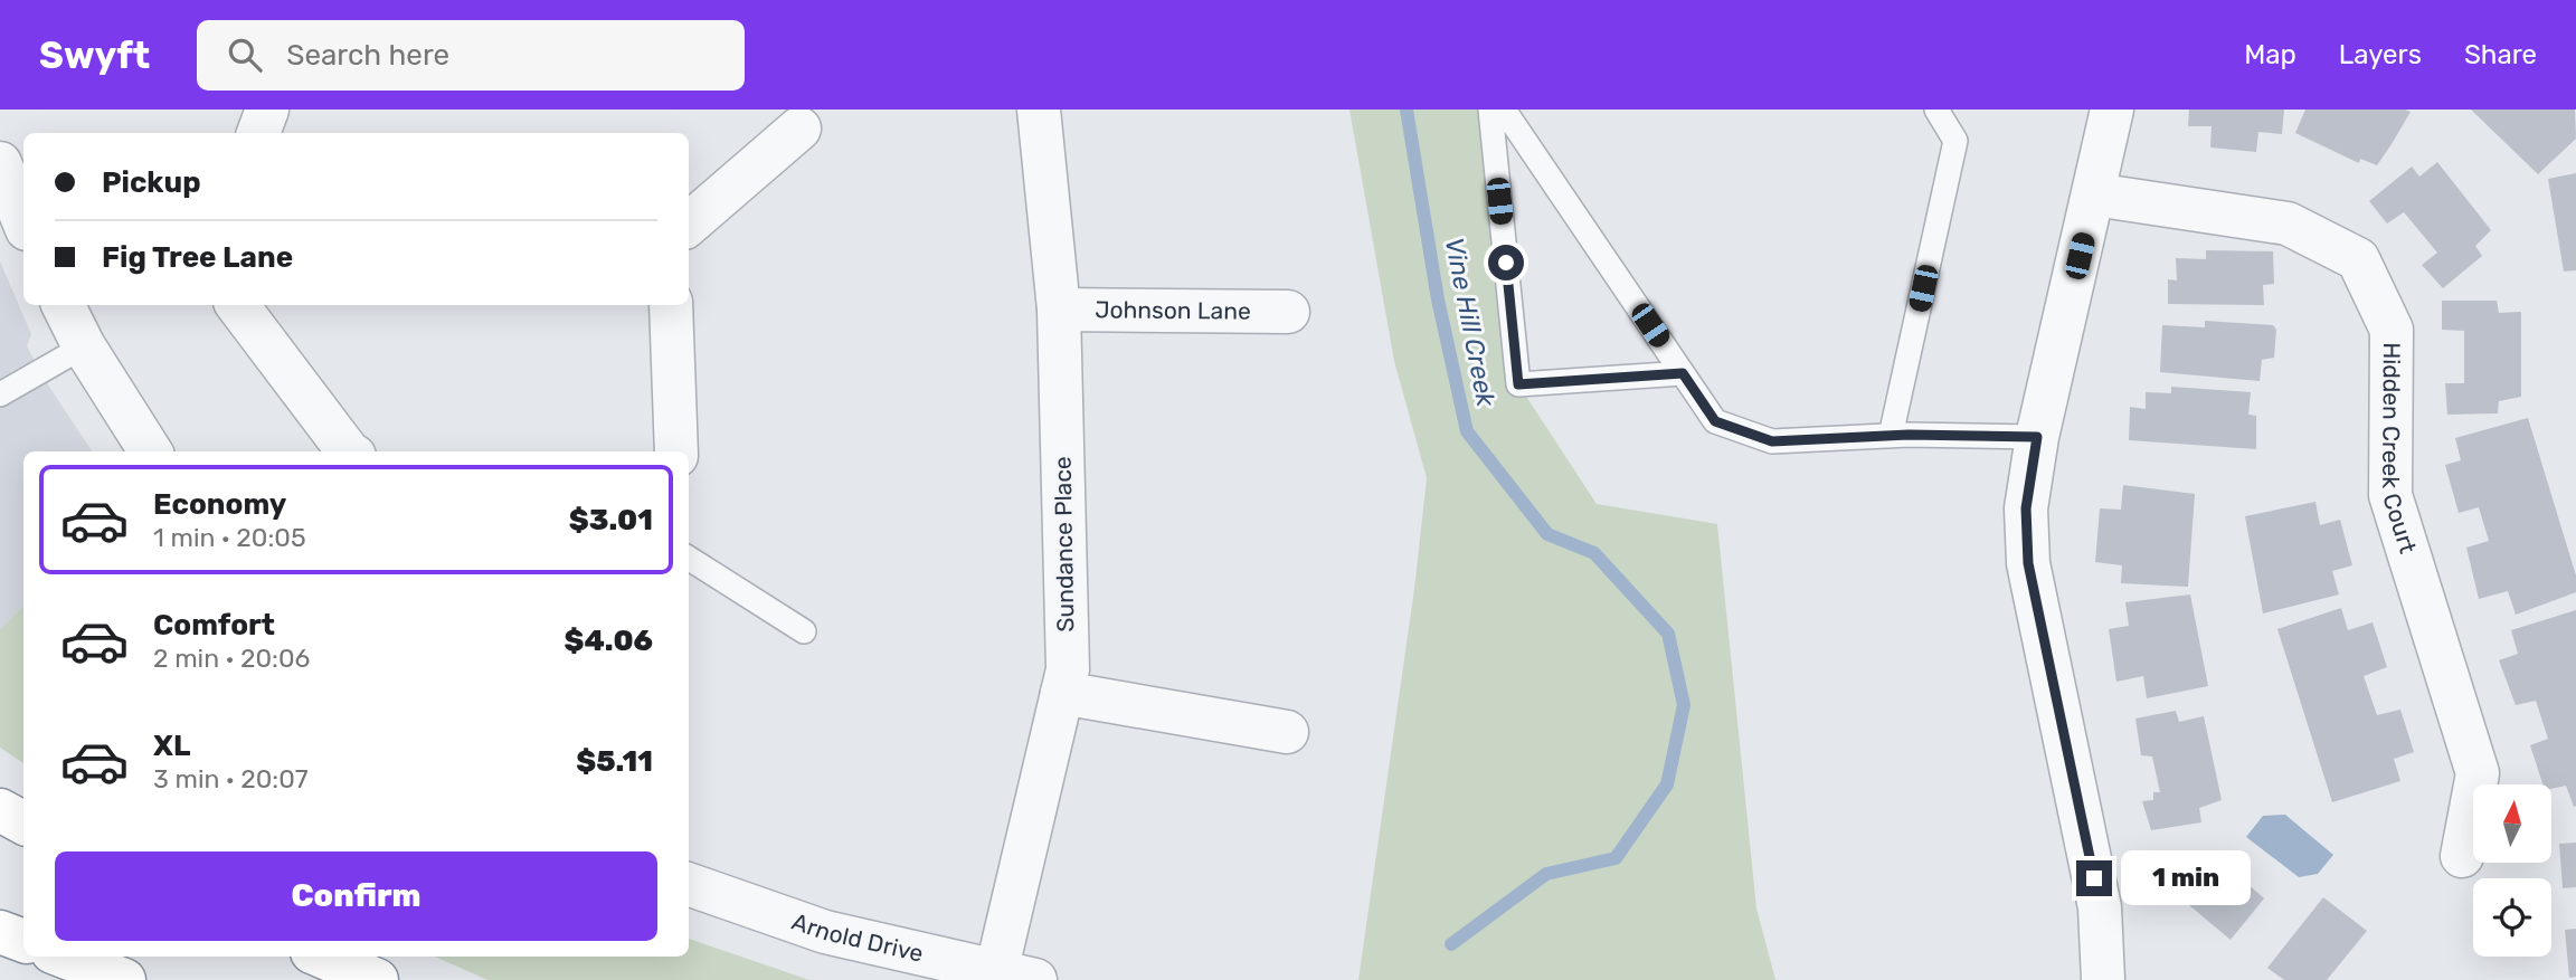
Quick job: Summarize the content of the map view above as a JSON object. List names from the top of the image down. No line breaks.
{"streets":{"street":["Johnson Lane","Hidden Creek Court","Sundance Place","Arnold Drive"]},"crossings":[["Johnson Lane","Sundance Place"],["Sundance Place","Arnold Drive"]],"water":["Vine Hill Creek"],"north":"top","page":{"header":"Swyft","search":"Search here","nav":["Map","Layers","Share"],"banner":["Pickup","Fig Tree Lane"],"list":[{"name":"Economy","note":"1 min · 20:05","value":"$3.01"},{"name":"Comfort","note":"2 min · 20:06","value":"$4.06"},{"name":"XL","note":"3 min · 20:07","value":"$5.11"}],"buttons":"Confirm","bubble":"1 min"}}
